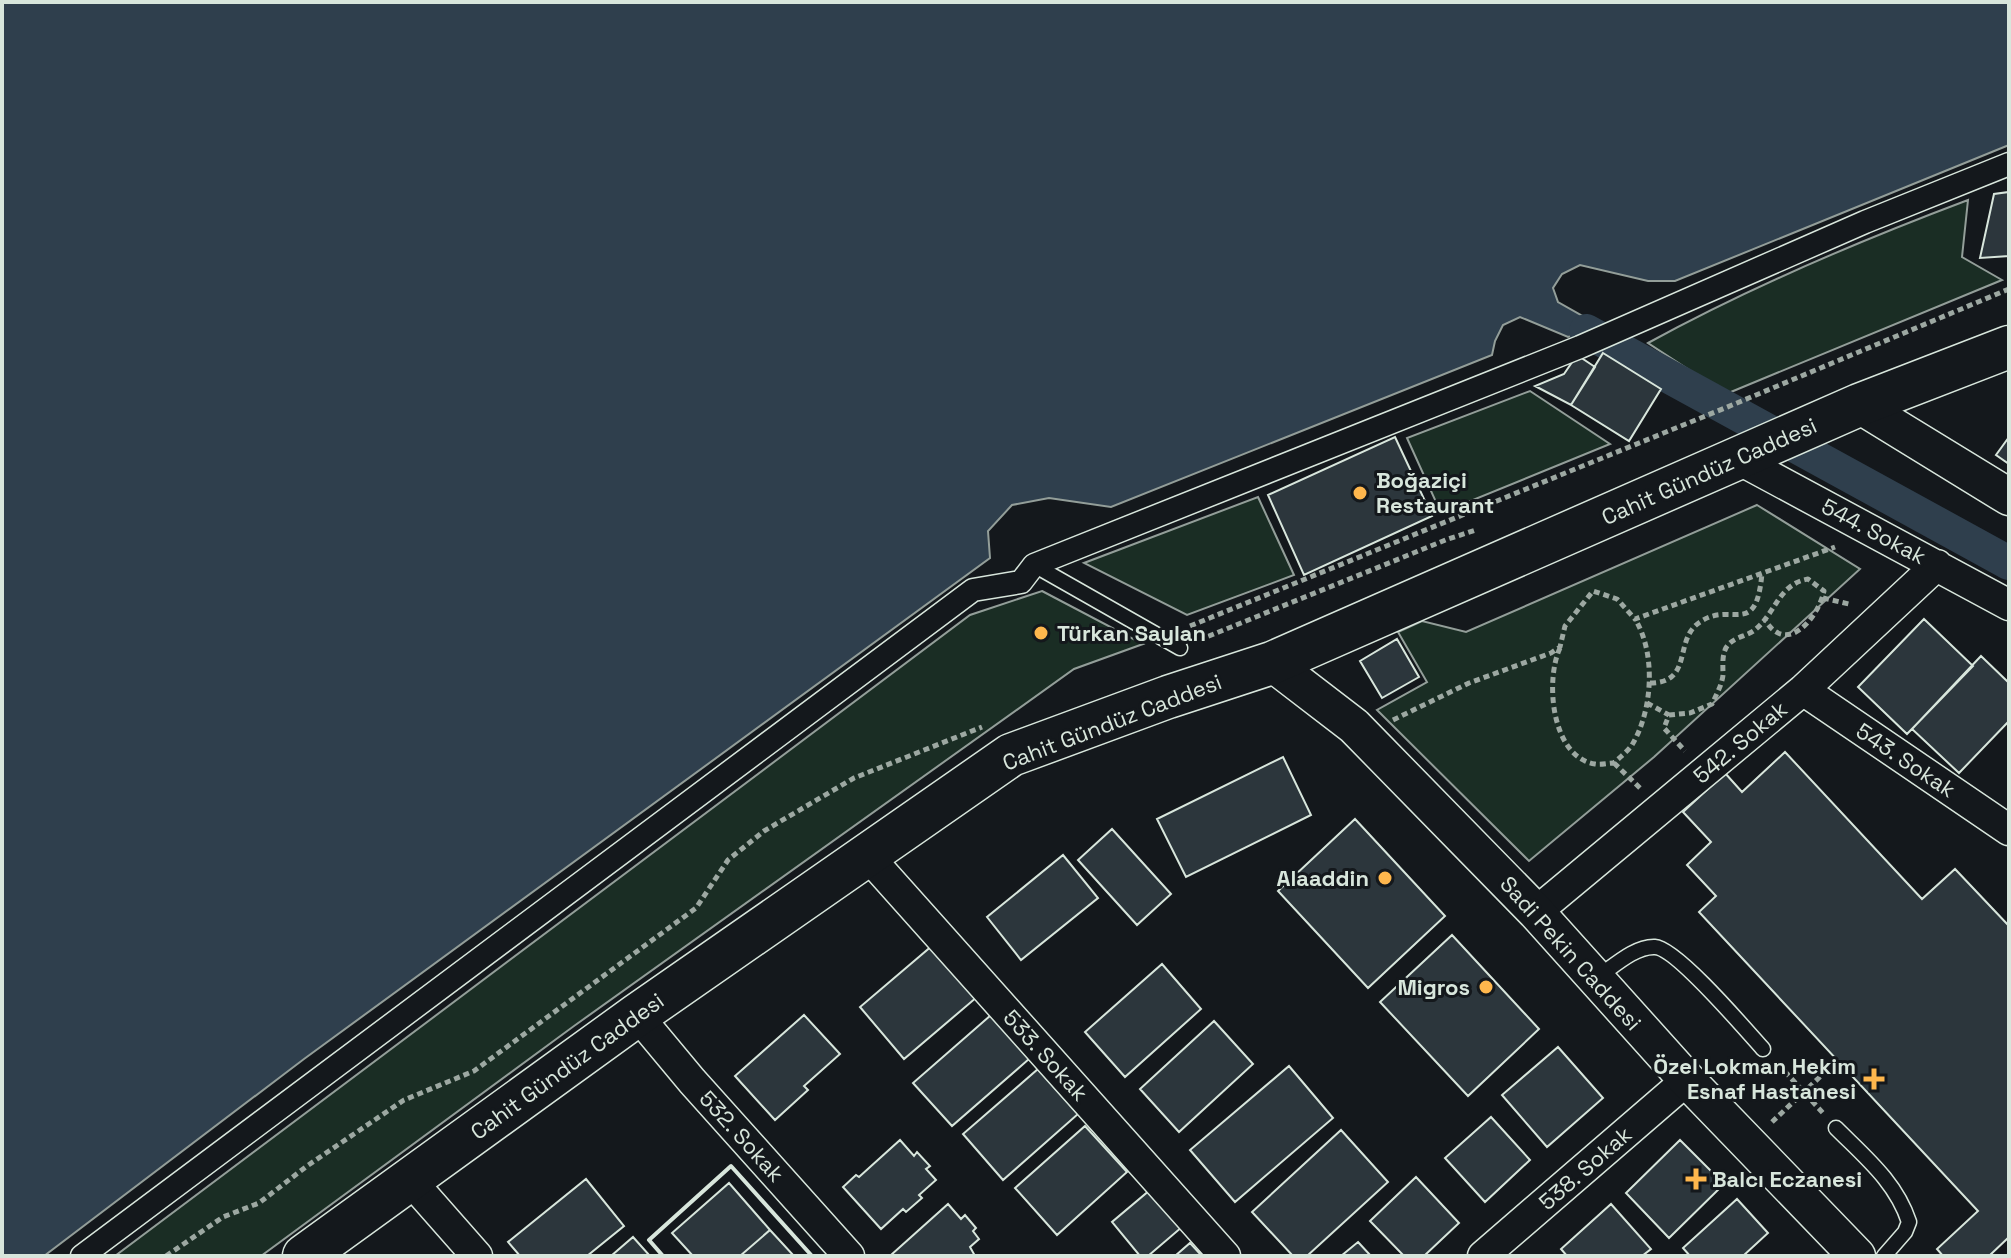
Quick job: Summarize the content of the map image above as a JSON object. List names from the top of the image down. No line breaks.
{"streets":{"main road":["Cahit Gündüz Caddesi"],"street":["544. Sokak","542. Sokak","543. Sokak","Sadi Pekin Caddesi","533. Sokak","532. Sokak","538. Sokak"]},"crossings":[["Cahit Gündüz Caddesi","544. Sokak"],["Cahit Gündüz Caddesi","Sadi Pekin Caddesi"],["Cahit Gündüz Caddesi","533. Sokak"],["Cahit Gündüz Caddesi","532. Sokak"],["544. Sokak","542. Sokak"],["542. Sokak","543. Sokak"],["542. Sokak","Sadi Pekin Caddesi"],["Sadi Pekin Caddesi","538. Sokak"]],"places":{"other":["Boğaziçi Restaurant","Türkan Saylan","Alaaddin","Migros"],"health":["Özel Lokman Hekim Esnaf Hastanesi","Balcı Eczanesi"]}}
